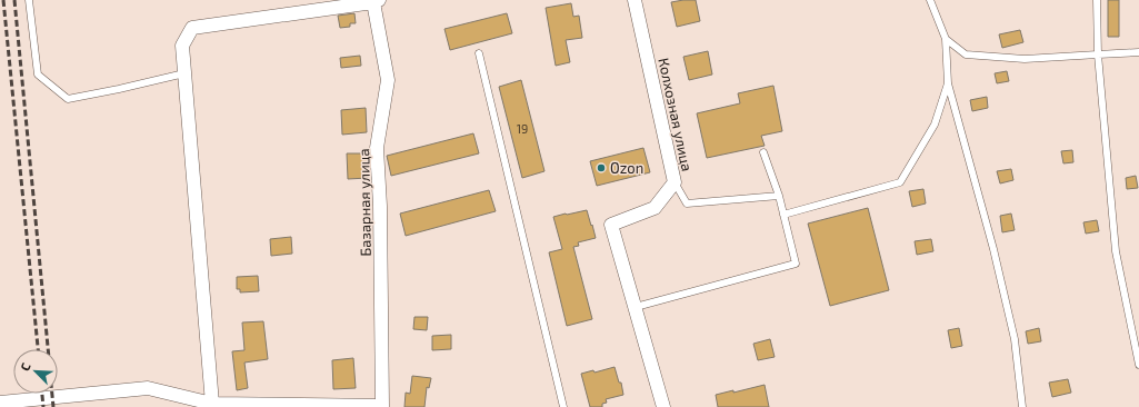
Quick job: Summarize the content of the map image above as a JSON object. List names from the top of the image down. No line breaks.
{"streets":{"street":["Колхозная улица","Базарная улица"]},"places":["Ozon"],"house_numbers":["19"],"north":"top left"}
